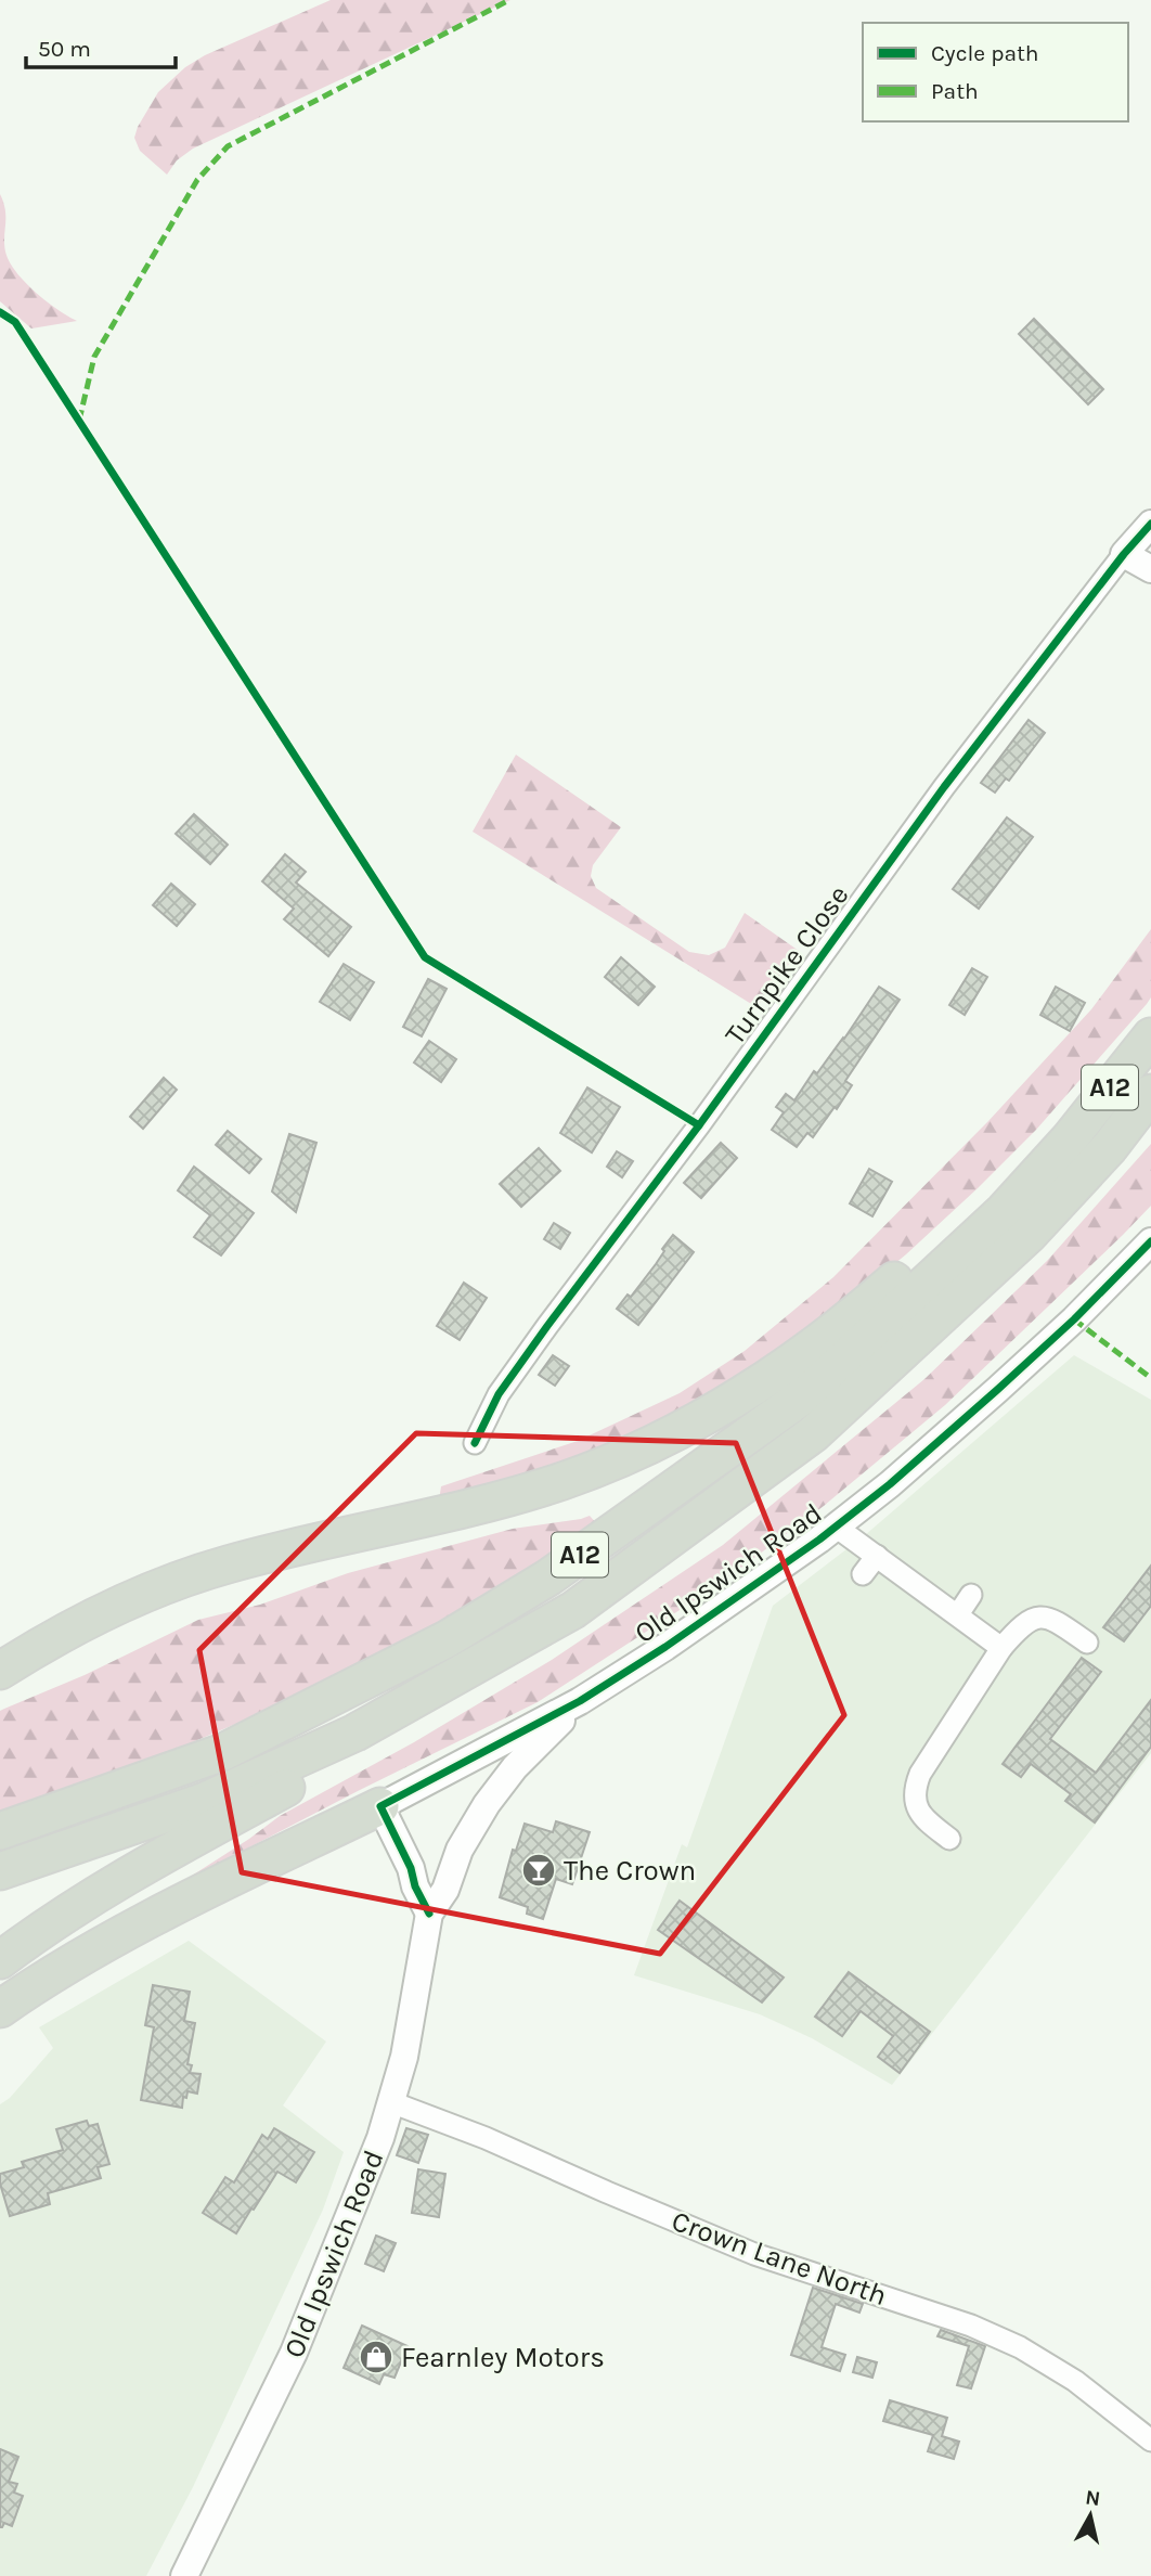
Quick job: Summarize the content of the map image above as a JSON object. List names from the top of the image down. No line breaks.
{"streets":{"highway":["A12"],"street":["Turnpike Close","Old Ipswich Road","Crown Lane North"]},"crossings":[["Old Ipswich Road","Crown Lane North"]],"places":{"bar":["The Crown"],"shop":["Fearnley Motors"]},"legend":["Cycle path","Path"],"scale_bar":"50 m","north":"top"}
